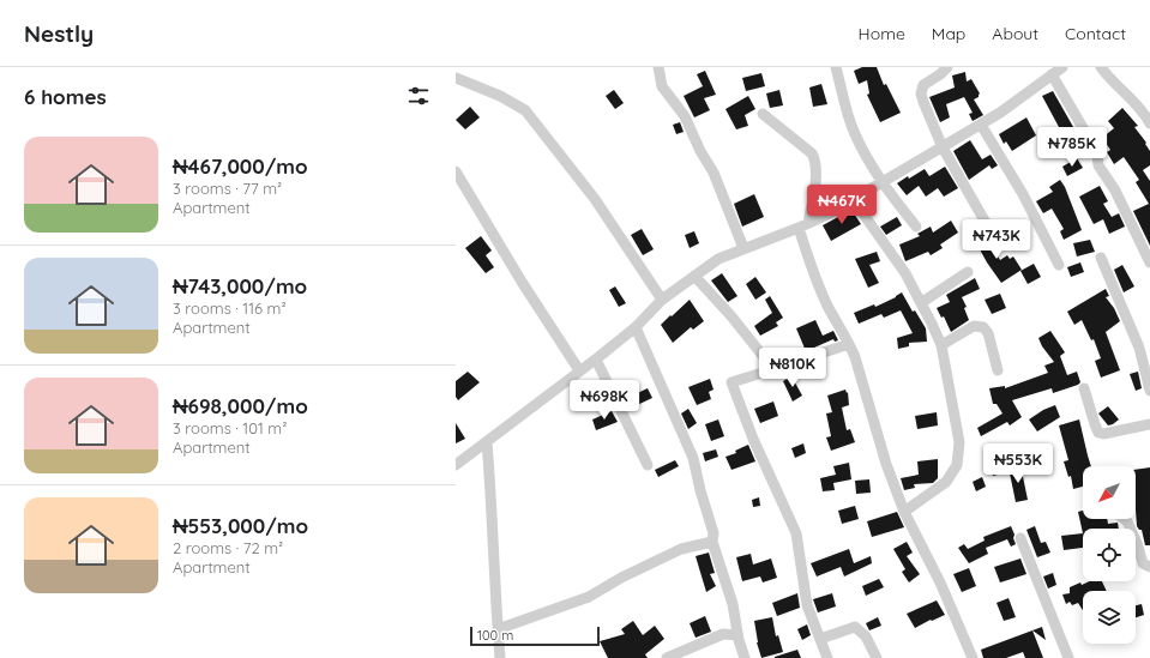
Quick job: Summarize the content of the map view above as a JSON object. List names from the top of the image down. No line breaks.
{"scale_bar":"100 m","north":"bottom left","page":{"header":"Nestly","nav":["Home","Map","About","Contact"],"heading":"6 homes","list":[{"name":"₦467,000/mo","note":"3 rooms · 77 m² · Apartment"},{"name":"₦743,000/mo","note":"3 rooms · 116 m² · Apartment"},{"name":"₦698,000/mo","note":"3 rooms · 101 m² · Apartment"},{"name":"₦553,000/mo","note":"2 rooms · 72 m² · Apartment"}],"price":["₦785K","₦467K","₦743K","₦810K","₦698K","₦553K"],"scale":"100 m"}}
